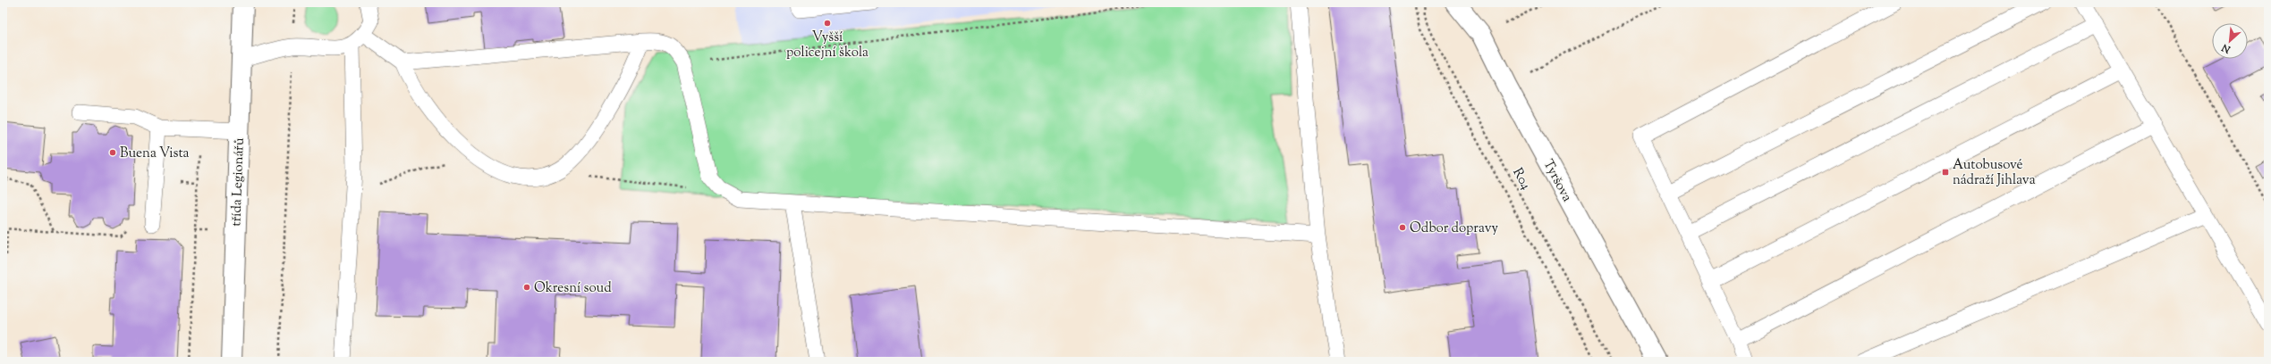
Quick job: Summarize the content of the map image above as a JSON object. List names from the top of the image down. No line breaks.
{"streets":{"street":["Tyršova","třída Legionářů"],"path":["R04"]},"places":{"other":["Vyšší policejní škola","Buena Vista","Odbor dopravy","Okresní soud"],"transit":["Autobusové nádraží Jihlava"]},"north":"bottom left"}
